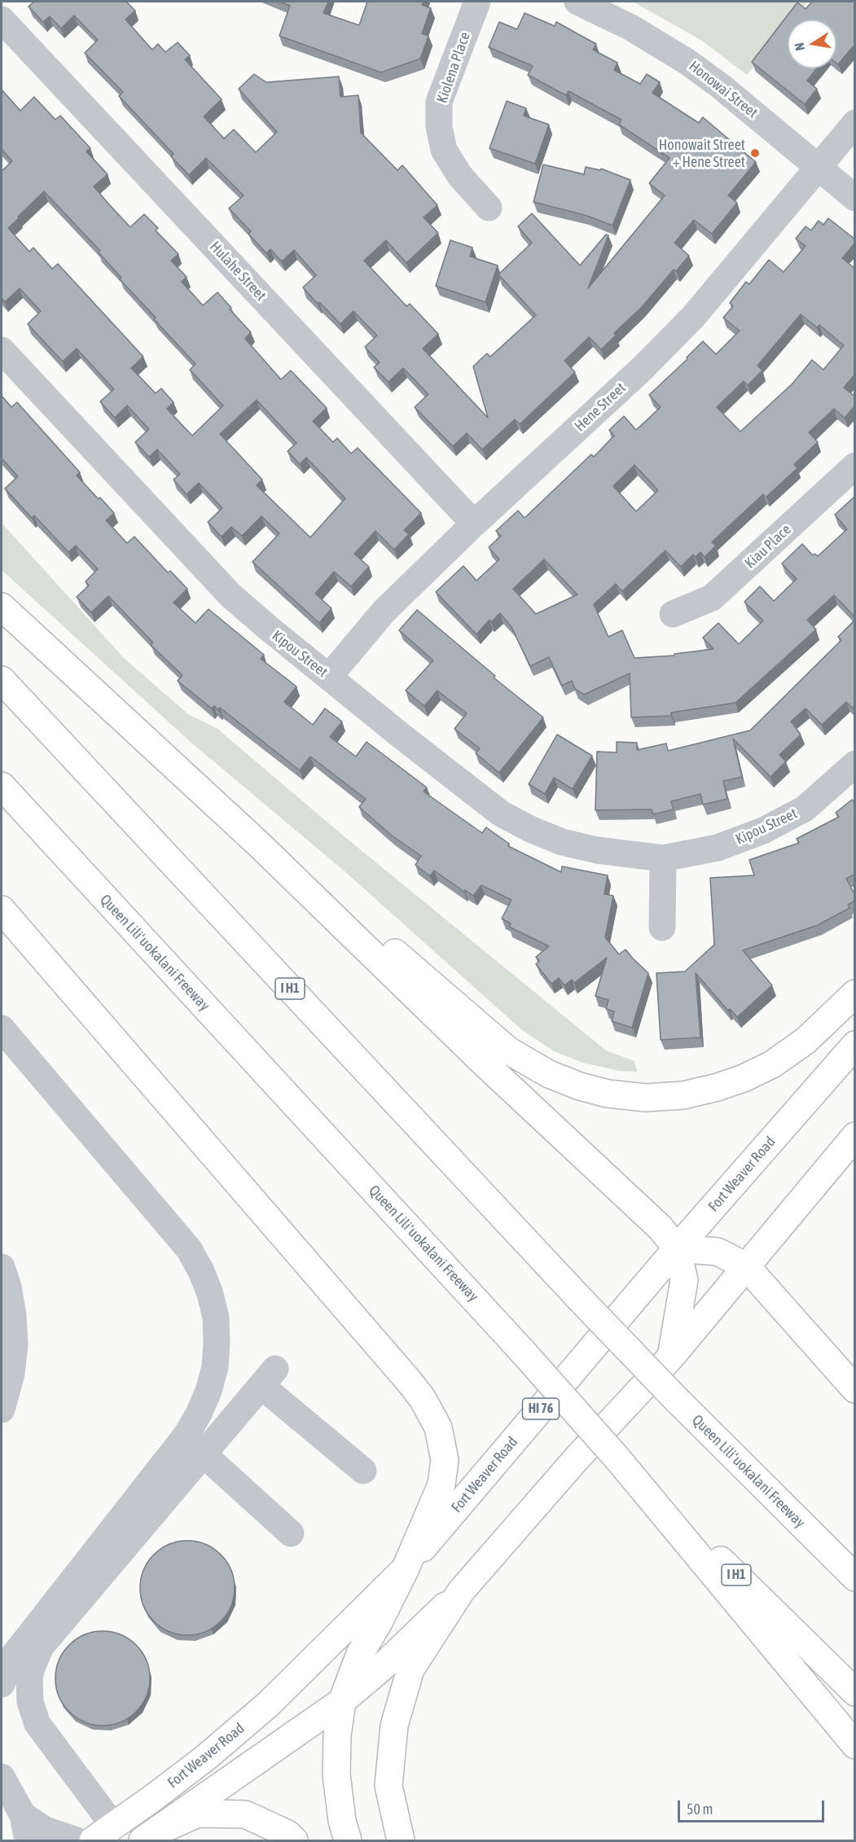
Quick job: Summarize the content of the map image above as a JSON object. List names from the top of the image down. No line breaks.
{"streets":{"main road":["Queen Liliʻuokalani Freeway","I H1","Fort Weaver Road","HI 76"],"street":["Kiolena Place","Honowai Street","Hulahe Street","Hene Street","Kiau Place","Kipou Street"]},"crossings":[["Honowai Street","Hene Street"],["Hulahe Street","Hene Street"],["Hene Street","Kipou Street"]],"places":["Honowait Street + Hene Street"],"scale_bar":"50 m","north":"left"}
